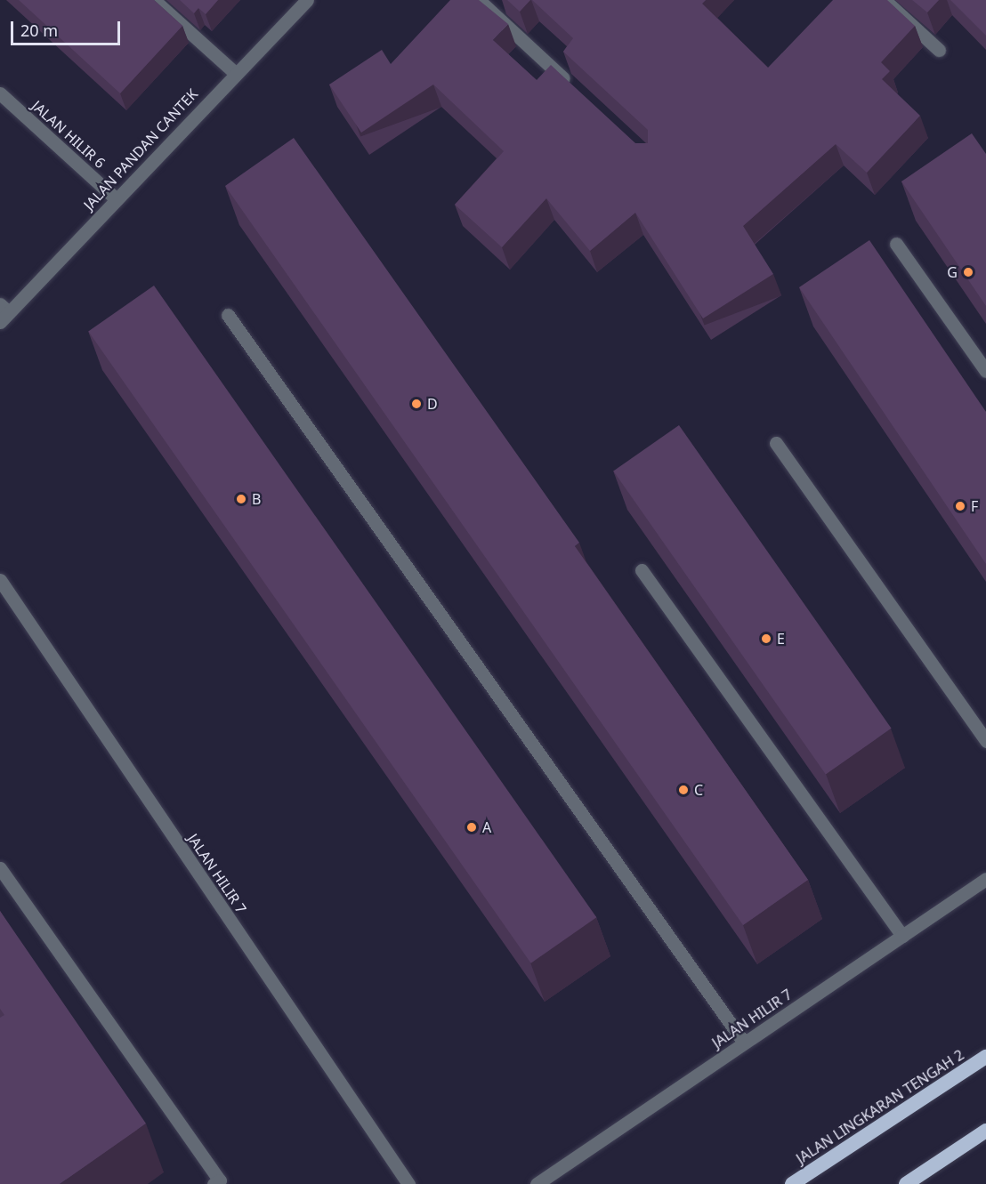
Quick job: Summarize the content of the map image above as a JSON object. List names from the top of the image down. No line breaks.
{"streets":{"highway":["JALAN LINGKARAN TENGAH 2"],"street":["JALAN HILIR 6","JALAN PANDAN CANTEK","JALAN HILIR 7"]},"crossings":[["JALAN HILIR 6","JALAN PANDAN CANTEK"]],"places":["G","D","B","F","E","C","A"],"scale_bar":"20 m"}
